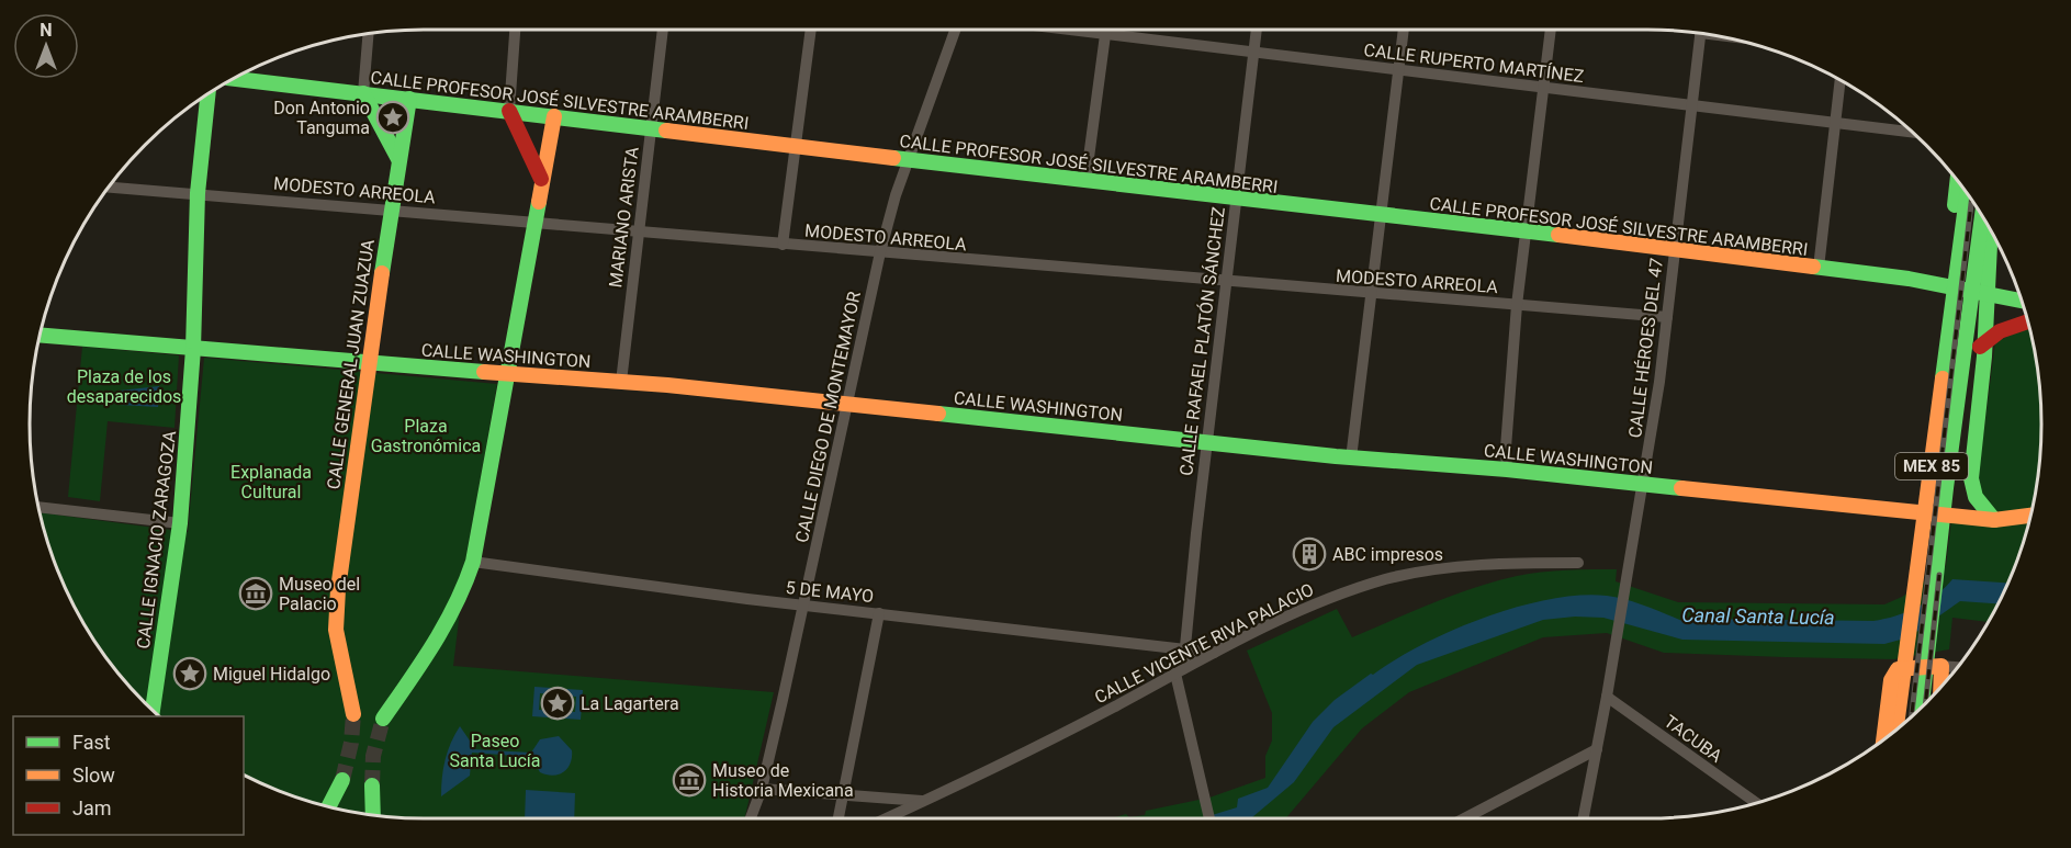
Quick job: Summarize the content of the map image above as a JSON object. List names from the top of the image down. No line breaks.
{"streets":{"main road":["CALLE PROFESOR JOSÉ SILVESTRE ARAMBERRI","CALLE WASHINGTON","CALLE GENERAL JUAN ZUAZUA","MEX 85","CALLE IGNACIO ZARAGOZA"],"street":["CALLE RUPERTO MARTÍNEZ","MODESTO ARREOLA","MARIANO ARISTA","CALLE RAFAEL PLATÓN SÁNCHEZ","CALLE HÉROES DEL 47","CALLE DIEGO DE MONTEMAYOR","5 DE MAYO","CALLE VICENTE RIVA PALACIO","TACUBA"]},"crossings":[["CALLE RUPERTO MARTÍNEZ","CALLE RAFAEL PLATÓN SÁNCHEZ"],["CALLE RUPERTO MARTÍNEZ","CALLE HÉROES DEL 47"],["CALLE PROFESOR JOSÉ SILVESTRE ARAMBERRI","MARIANO ARISTA"],["CALLE PROFESOR JOSÉ SILVESTRE ARAMBERRI","CALLE RAFAEL PLATÓN SÁNCHEZ"],["CALLE PROFESOR JOSÉ SILVESTRE ARAMBERRI","CALLE HÉROES DEL 47"],["CALLE PROFESOR JOSÉ SILVESTRE ARAMBERRI","CALLE GENERAL JUAN ZUAZUA"],["CALLE PROFESOR JOSÉ SILVESTRE ARAMBERRI","CALLE DIEGO DE MONTEMAYOR"],["MODESTO ARREOLA","MARIANO ARISTA"],["MODESTO ARREOLA","CALLE RAFAEL PLATÓN SÁNCHEZ"],["MODESTO ARREOLA","CALLE HÉROES DEL 47"],["MODESTO ARREOLA","CALLE GENERAL JUAN ZUAZUA"],["MODESTO ARREOLA","CALLE DIEGO DE MONTEMAYOR"],["MODESTO ARREOLA","CALLE IGNACIO ZARAGOZA"],["MARIANO ARISTA","CALLE WASHINGTON"],["CALLE RAFAEL PLATÓN SÁNCHEZ","CALLE WASHINGTON"],["CALLE RAFAEL PLATÓN SÁNCHEZ","5 DE MAYO"],["CALLE RAFAEL PLATÓN SÁNCHEZ","CALLE VICENTE RIVA PALACIO"],["CALLE HÉROES DEL 47","CALLE WASHINGTON"],["CALLE HÉROES DEL 47","TACUBA"],["CALLE WASHINGTON","CALLE GENERAL JUAN ZUAZUA"],["CALLE WASHINGTON","CALLE DIEGO DE MONTEMAYOR"],["CALLE WASHINGTON","CALLE IGNACIO ZARAGOZA"],["CALLE DIEGO DE MONTEMAYOR","5 DE MAYO"],["5 DE MAYO","CALLE VICENTE RIVA PALACIO"]],"water":["Canal Santa Lucía"],"parks":["Plaza de los desaparecidos","Plaza Gastronómica","Explanada Cultural","Paseo Santa Lucía"],"places":{"place":["Don Antonio Tanguma","Miguel Hidalgo","La Lagartera"],"building":["ABC impresos"],"museum":["Museo del Palacio","Museo de Historia Mexicana"]},"legend":["Fast","Slow","Jam"],"north":"top"}
